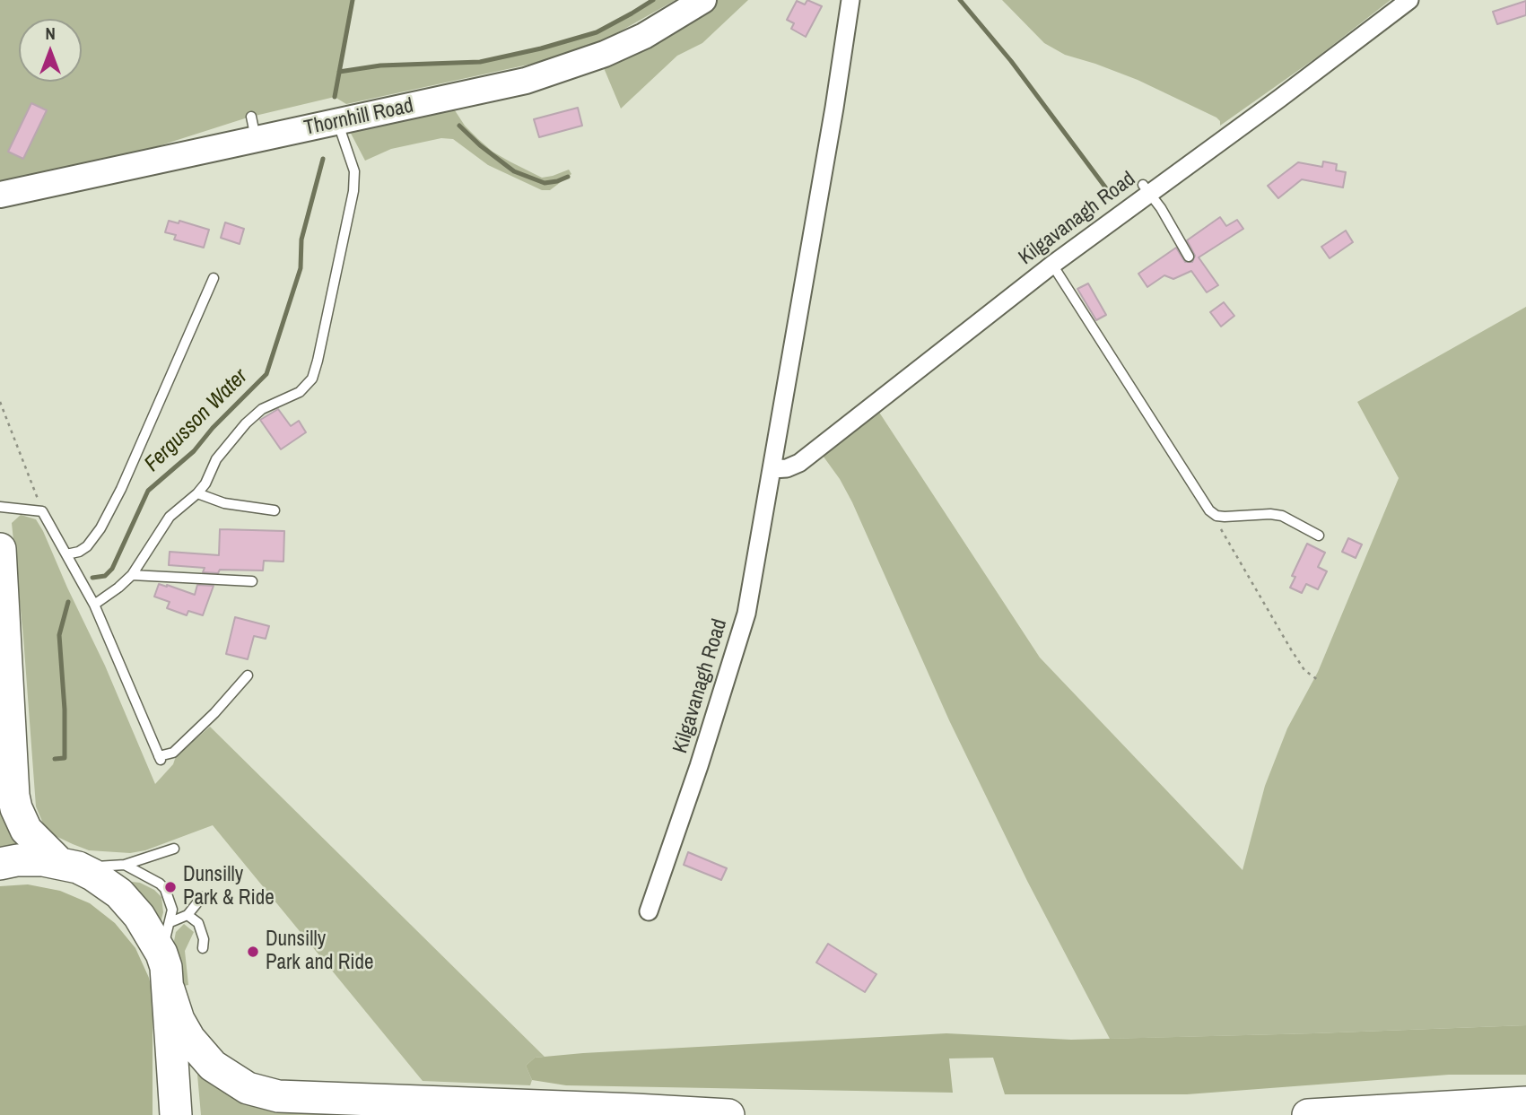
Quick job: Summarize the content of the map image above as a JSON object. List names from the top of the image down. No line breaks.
{"streets":{"street":["Thornhill Road","Kilgavanagh Road"]},"water":["Fergusson Water"],"places":["Dunsilly Park & Ride","Dunsilly Park and Ride"],"north":"top"}
